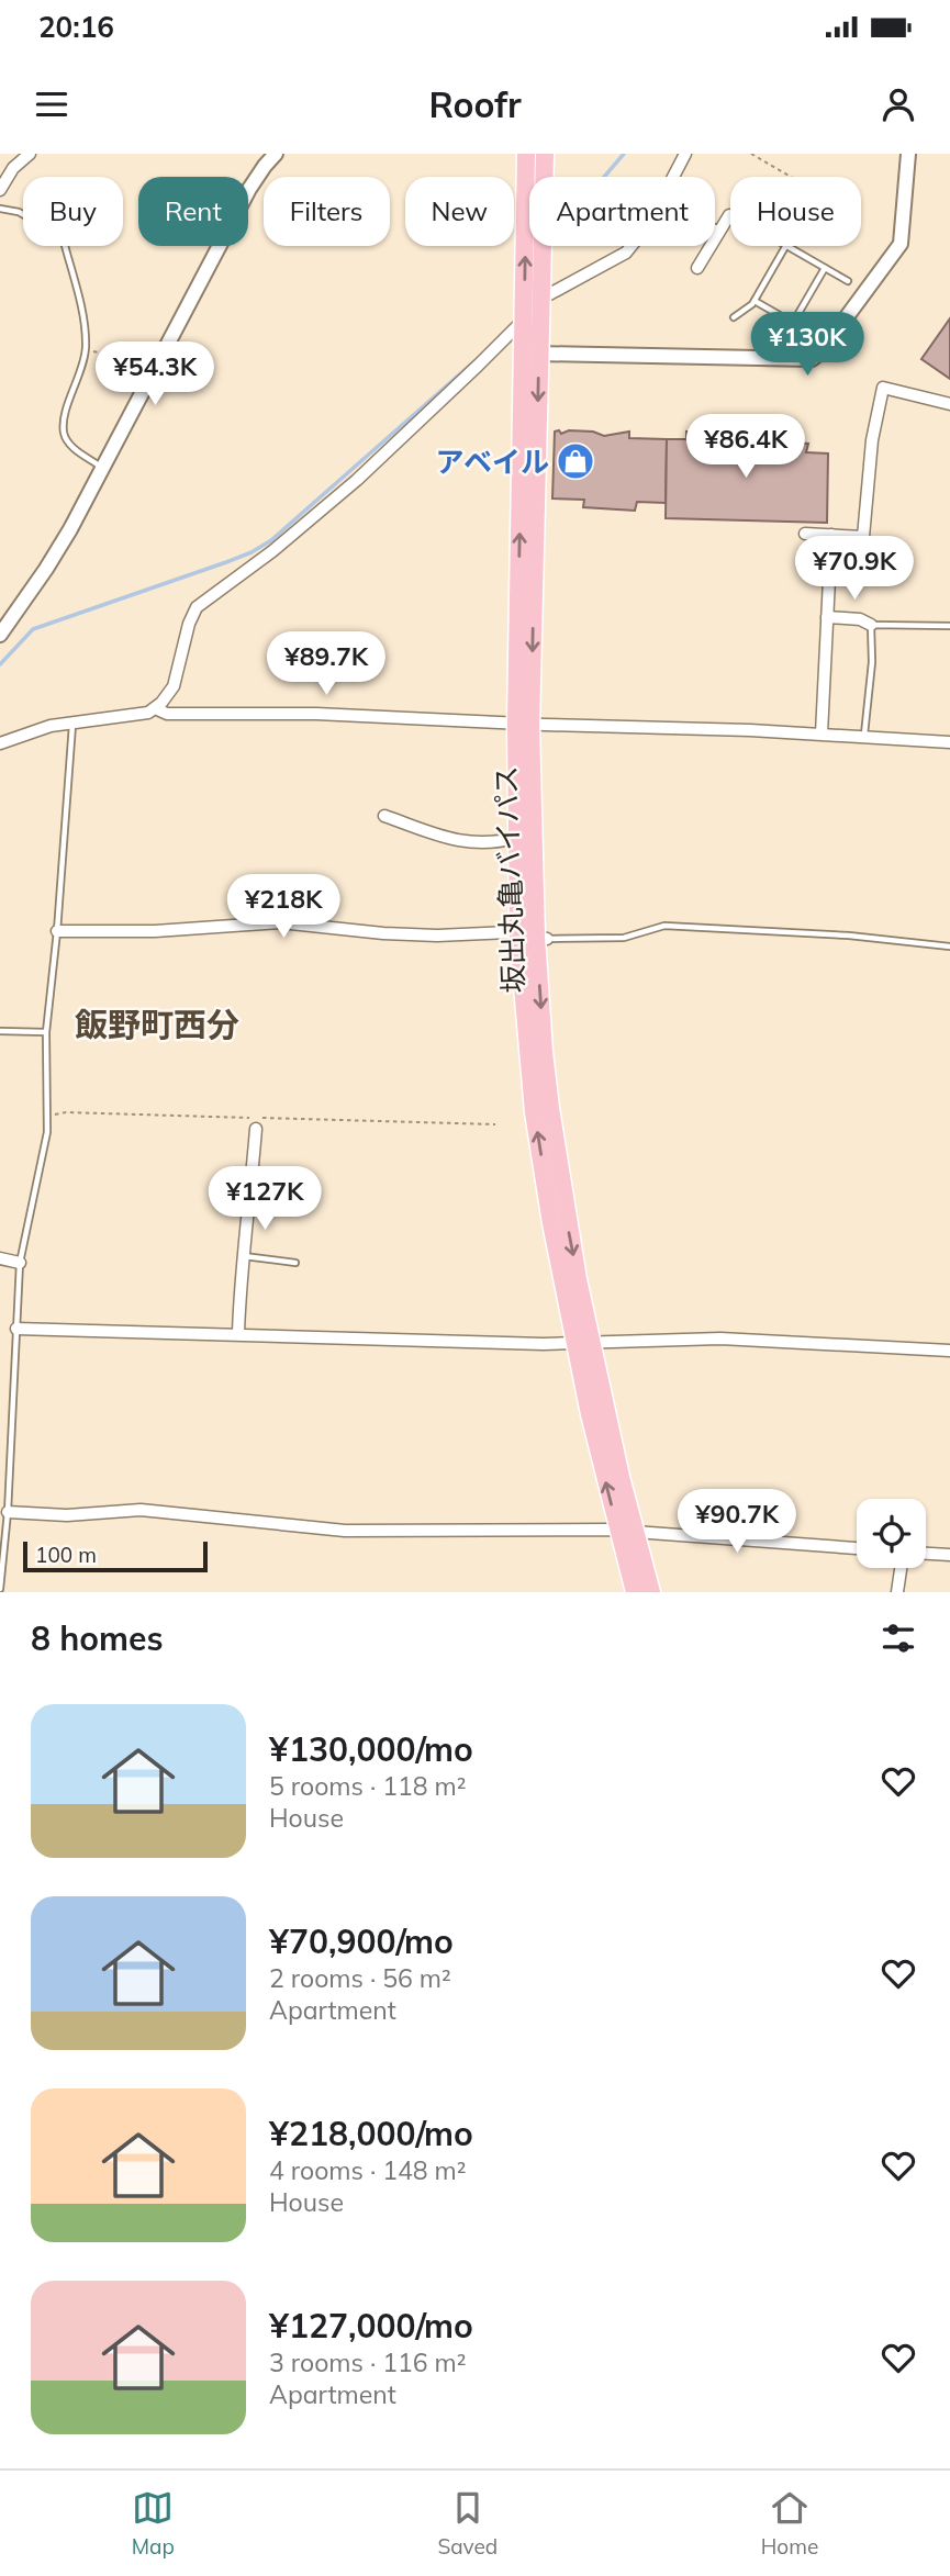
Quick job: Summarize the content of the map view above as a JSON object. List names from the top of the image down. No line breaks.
{"streets":{"highway":["坂出丸亀バイパス"]},"districts":["飯野町西分"],"places":{"shop":["アベイル"]},"scale_bar":"100 m","page":{"status":"20:16","header":"Roofr","chip":["Buy","Rent","Filters","New","Apartment","House"],"price":["¥130K","¥54.3K","¥86.4K","¥70.9K","¥89.7K","¥218K","¥127K","¥90.7K"],"scale":"100 m","heading":"8 homes","list":[{"name":"¥130,000/mo","note":"5 rooms · 118 m² · House"},{"name":"¥70,900/mo","note":"2 rooms · 56 m² · Apartment"},{"name":"¥218,000/mo","note":"4 rooms · 148 m² · House"},{"name":"¥127,000/mo","note":"3 rooms · 116 m² · Apartment"}],"tabs":["Map","Saved","Home"]}}
